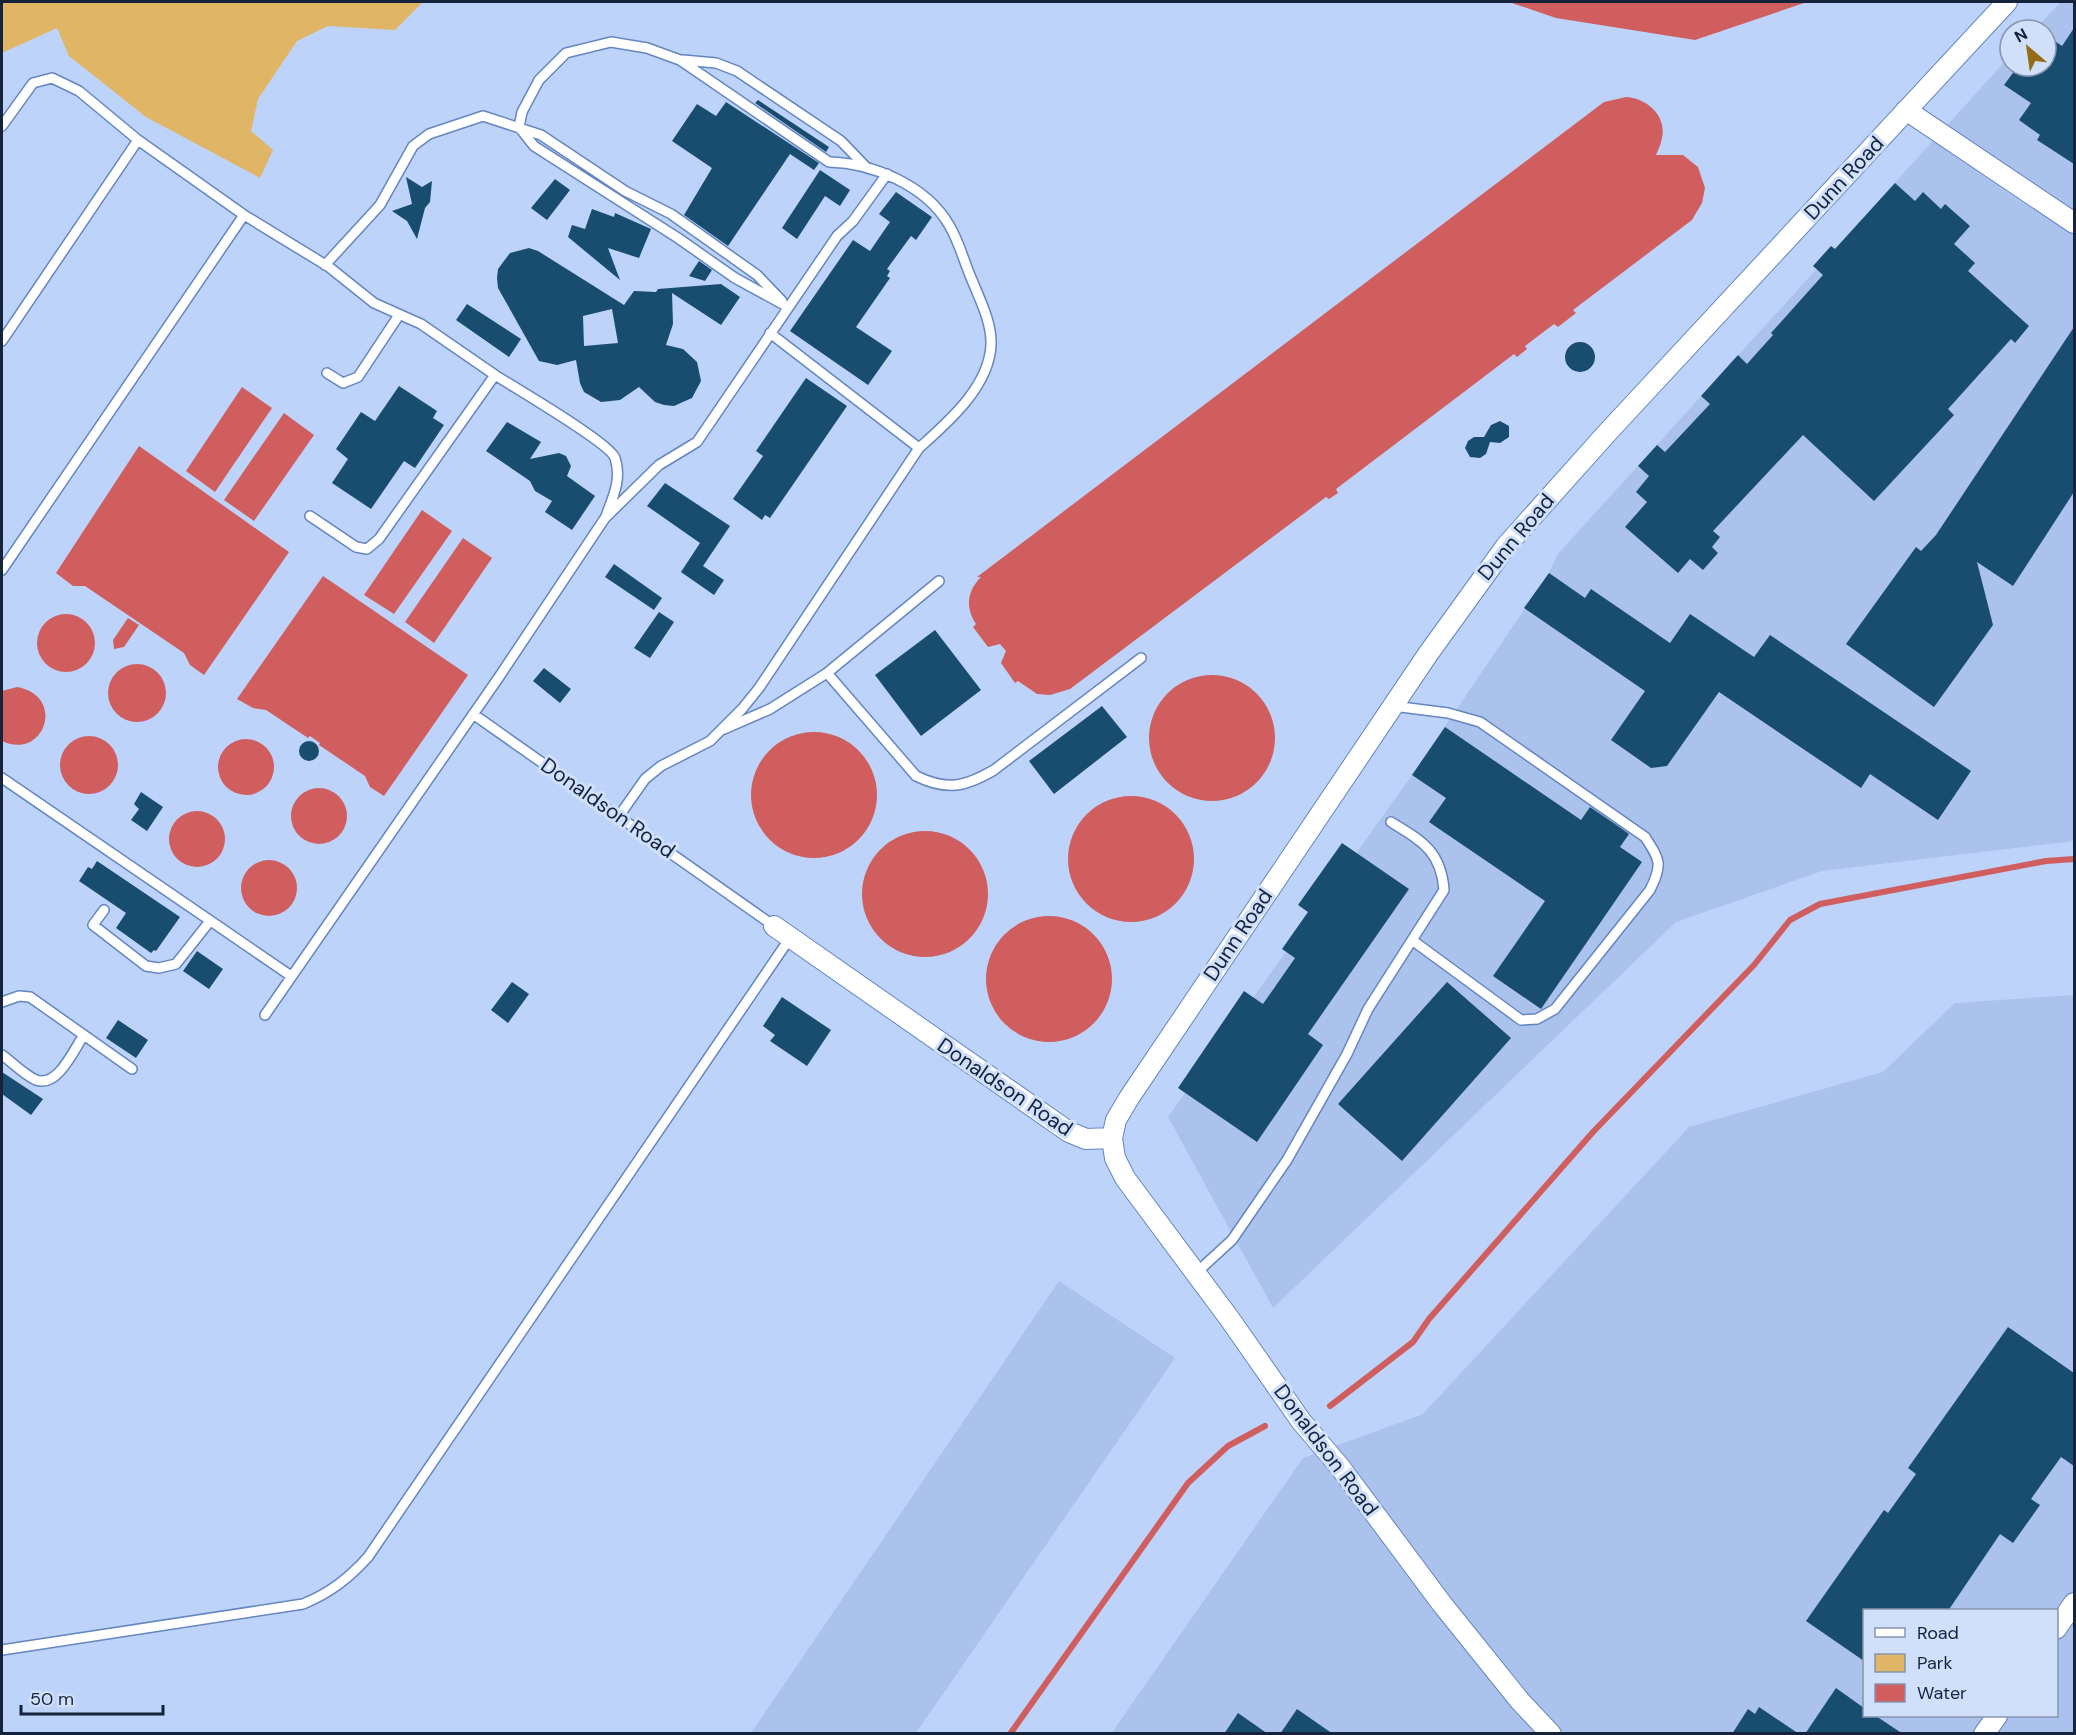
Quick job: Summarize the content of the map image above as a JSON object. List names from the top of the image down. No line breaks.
{"streets":{"street":["Dunn Road","Donaldson Road"]},"crossings":[["Dunn Road","Donaldson Road"]],"legend":["Road","Park","Water"],"scale_bar":"50 m","north":"top left"}
